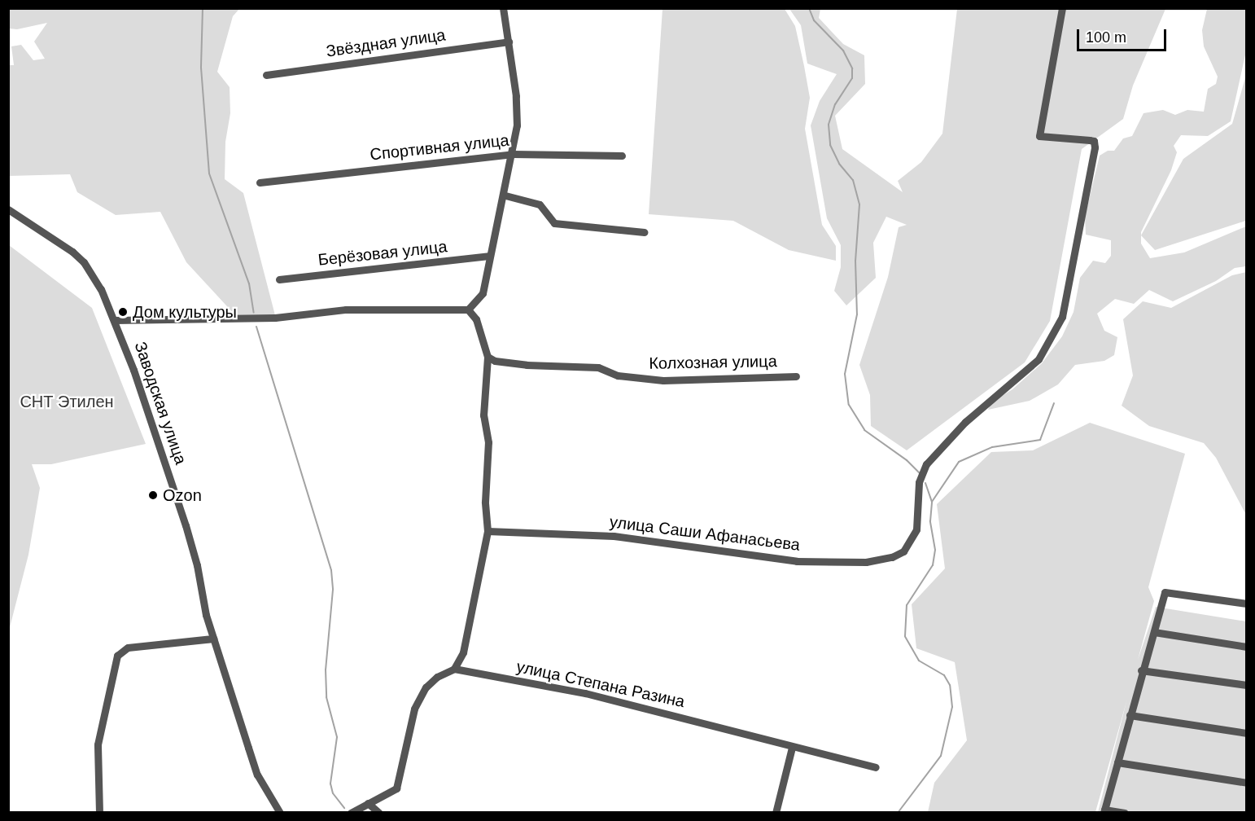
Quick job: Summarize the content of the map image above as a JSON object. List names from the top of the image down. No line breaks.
{"streets":{"street":["Звёздная улица","Спортивная улица","Берёзовая улица","Колхозная улица","Заводская улица","улица Саши Афанасьева","улица Степана Разина"]},"parks":["СНТ Этилен"],"places":["Дом культуры","Ozon"],"scale_bar":"100 m"}
